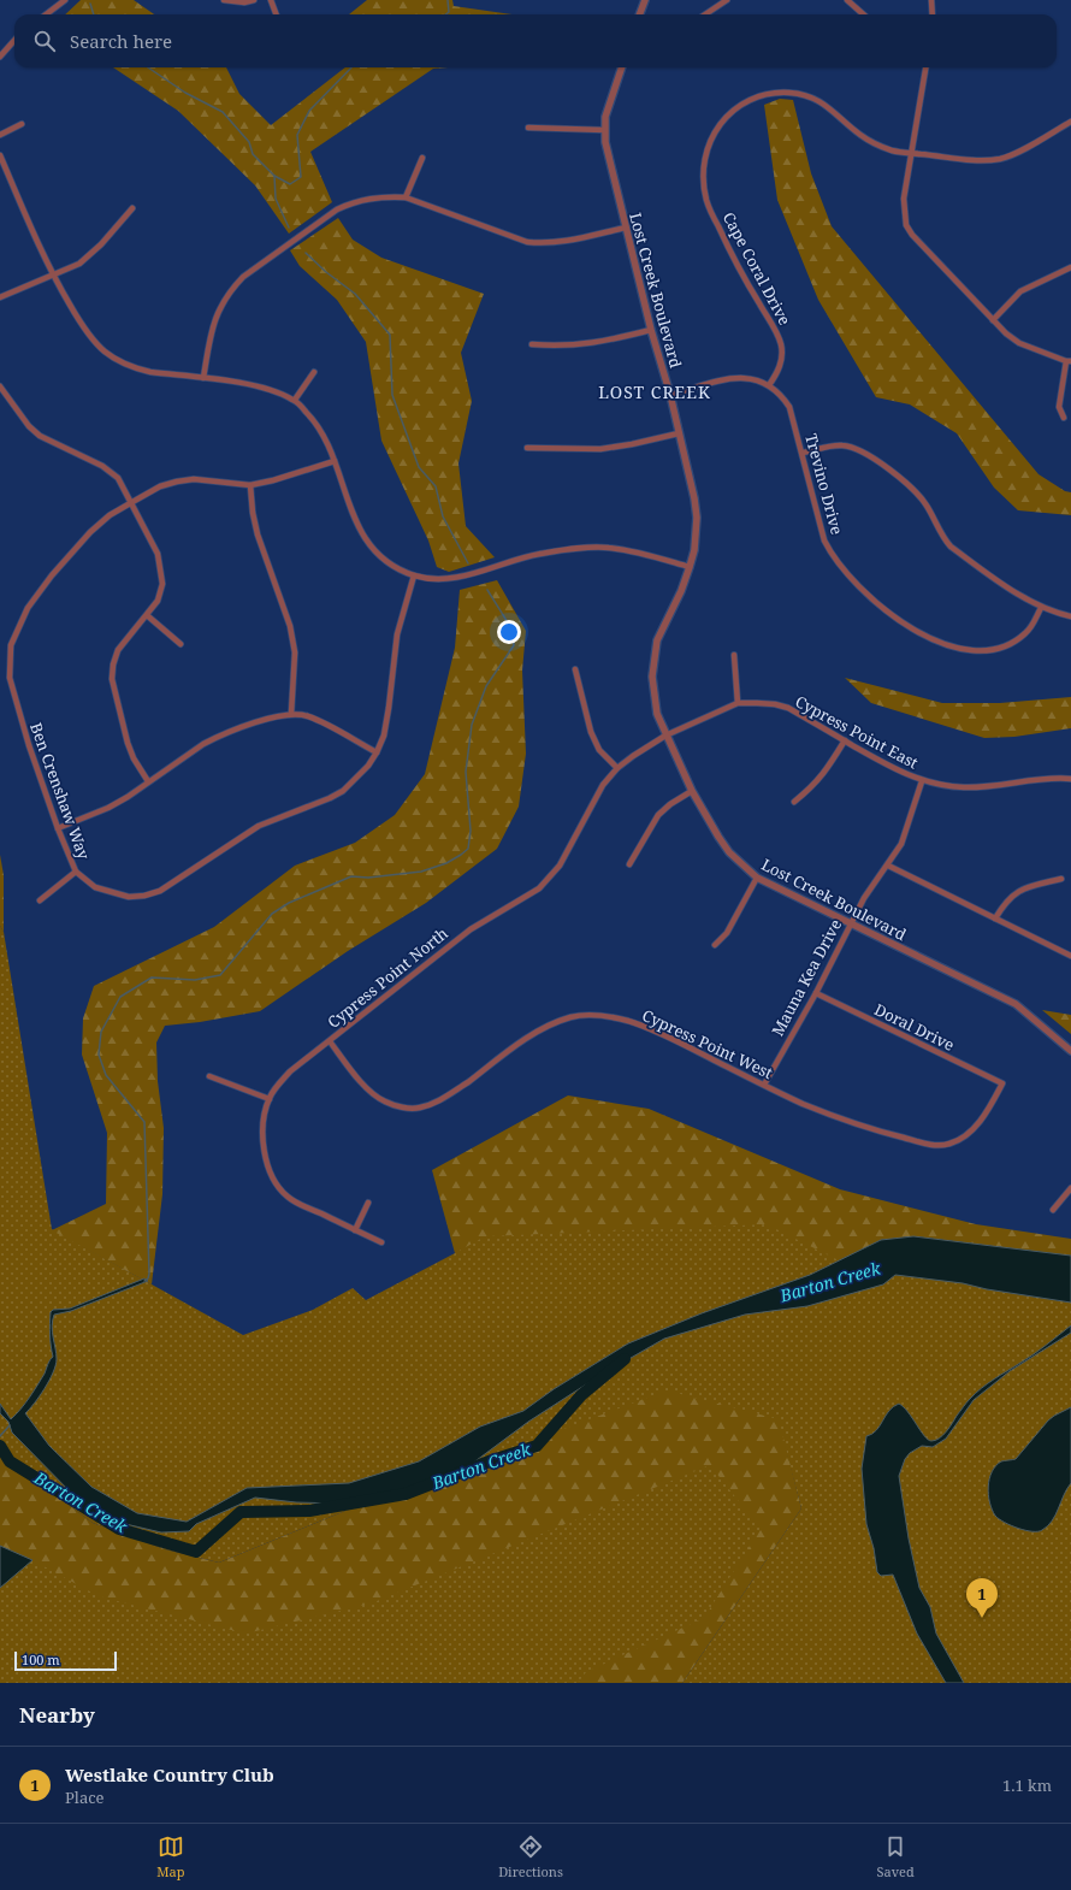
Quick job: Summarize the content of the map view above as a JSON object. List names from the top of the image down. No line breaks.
{"streets":{"street":["Cape Coral Drive","Lost Creek Boulevard","Trevino Drive","Cypress Point East","Ben Crenshaw Way","Cypress Point North","Mauna Kea Drive","Doral Drive","Cypress Point West"]},"crossings":[["Cape Coral Drive","Trevino Drive"],["Lost Creek Boulevard","Trevino Drive"],["Lost Creek Boulevard","Cypress Point East"],["Lost Creek Boulevard","Cypress Point North"],["Lost Creek Boulevard","Mauna Kea Drive"],["Cypress Point East","Cypress Point North"],["Cypress Point East","Mauna Kea Drive"],["Cypress Point North","Cypress Point West"],["Mauna Kea Drive","Doral Drive"],["Mauna Kea Drive","Cypress Point West"],["Doral Drive","Cypress Point West"]],"districts":["LOST CREEK"],"water":["Barton Creek"],"scale_bar":"100 m","page":{"search":"Search here","pins":"1","scale":"100 m","heading":"Nearby","list":[{"mark":"1","name":"Westlake Country Club","note":"Place","value":"1.1 km"}],"nav":["Map","Directions","Saved"]}}
